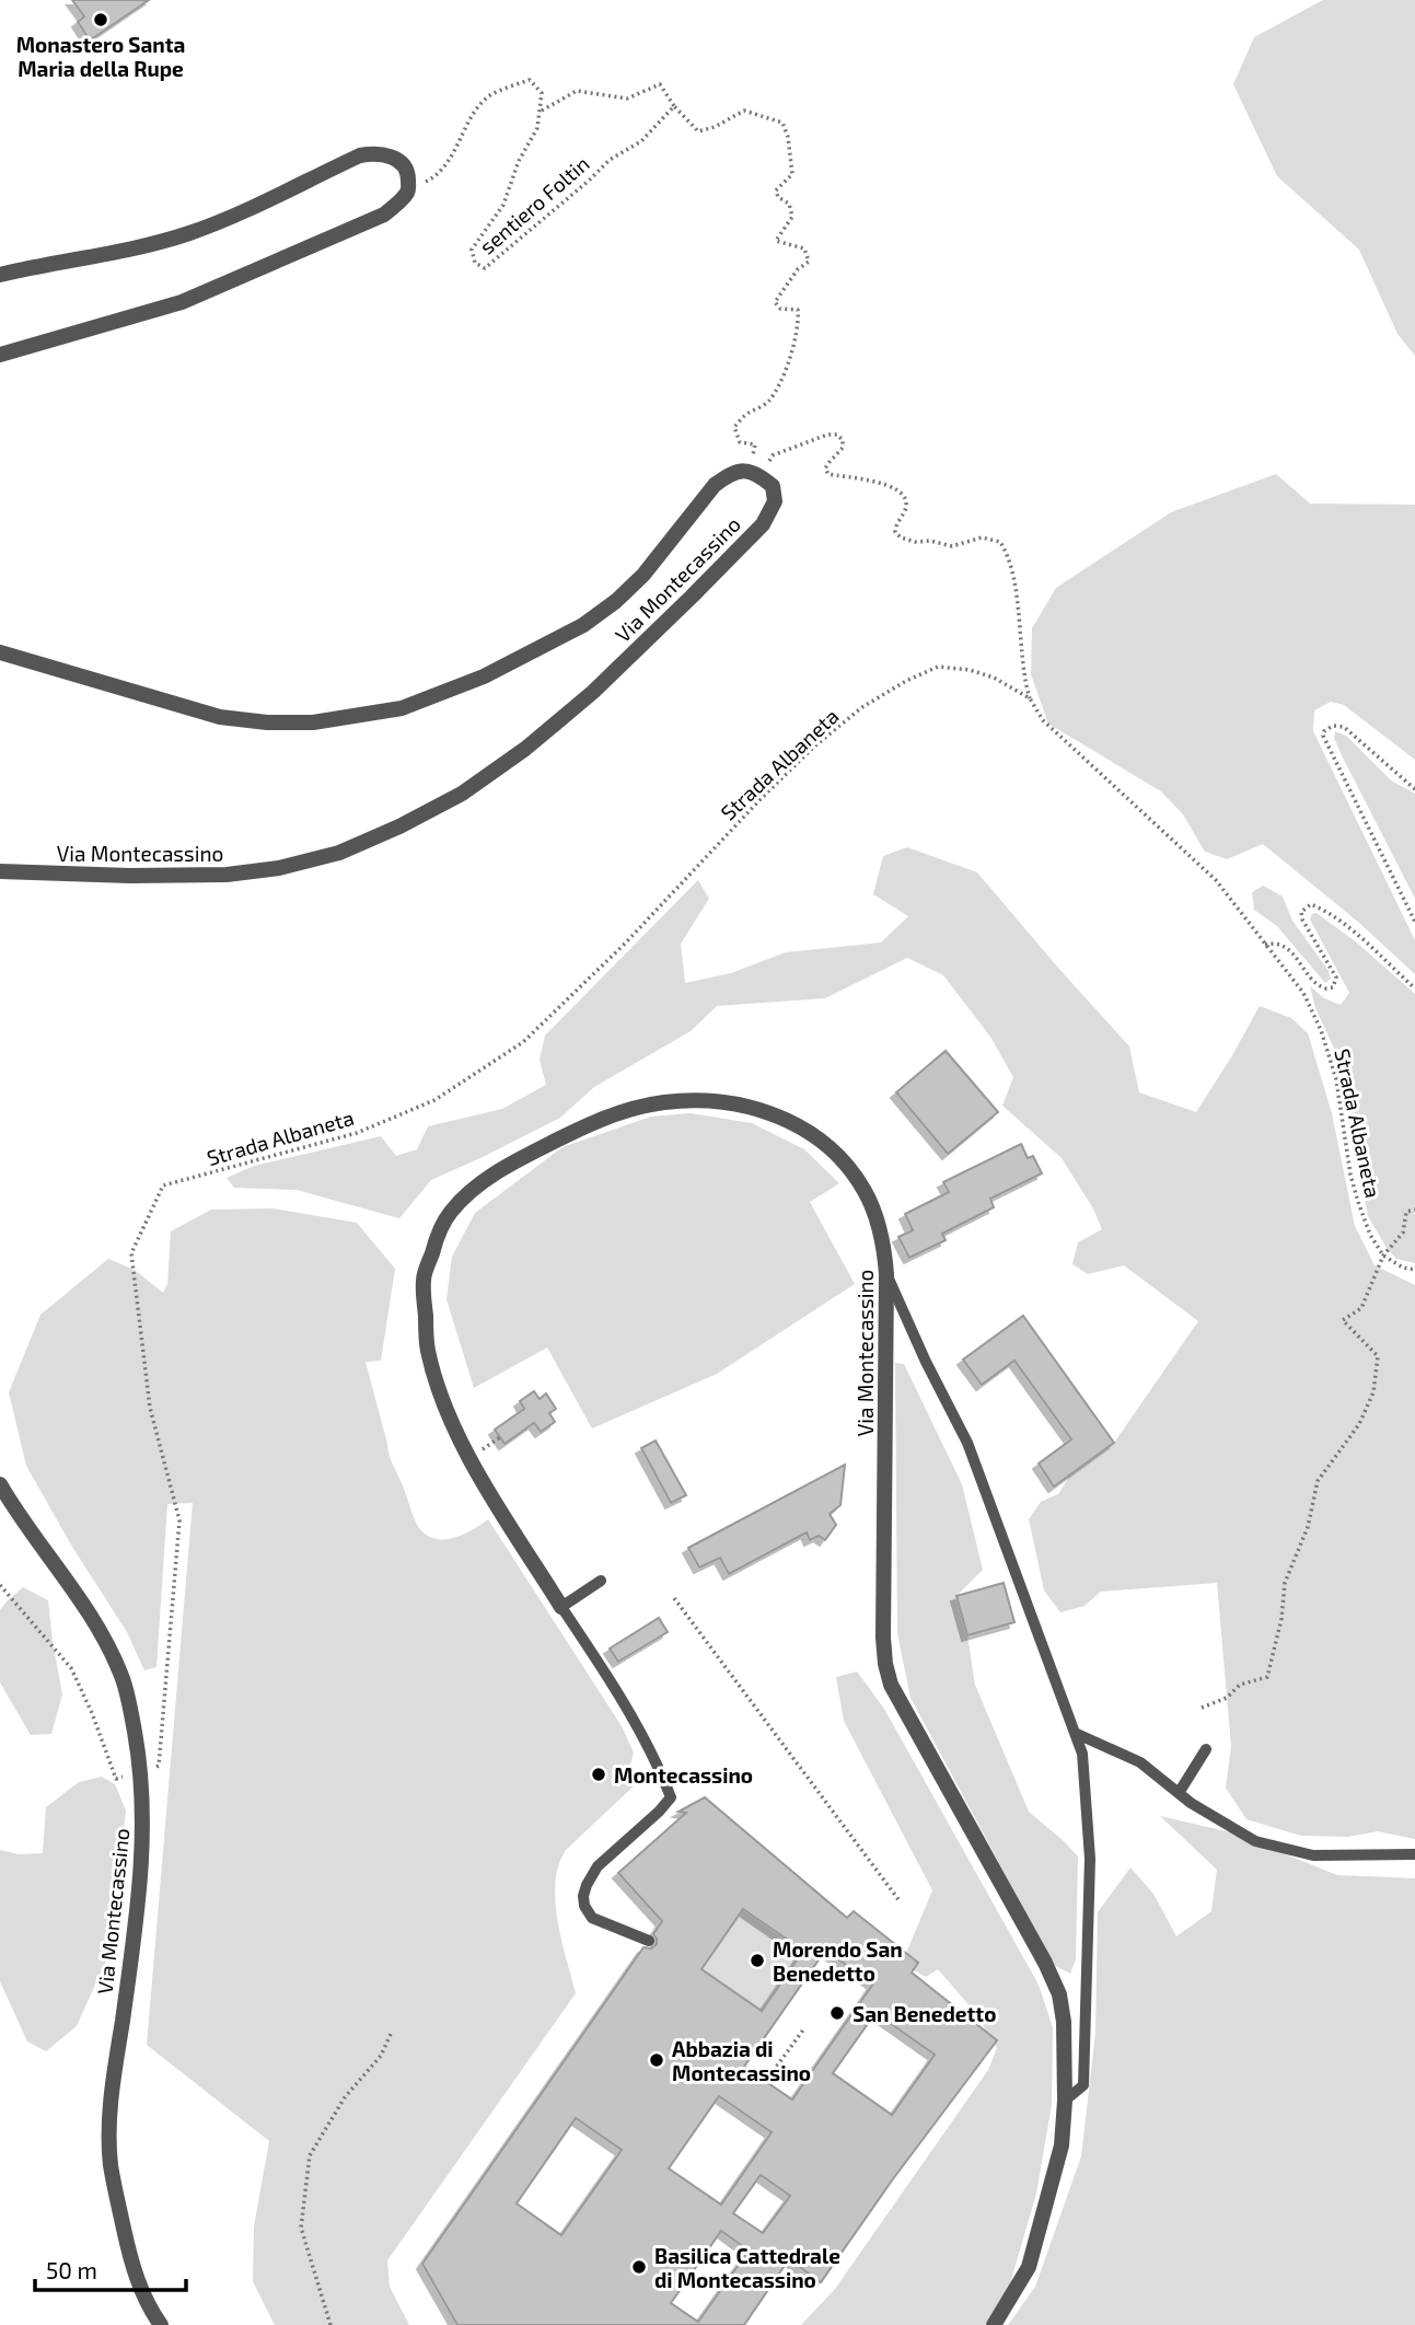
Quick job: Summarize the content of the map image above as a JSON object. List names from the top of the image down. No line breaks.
{"streets":{"street":["Via Montecassino"],"path":["sentiero Foltin","Strada Albaneta"]},"crossings":[["Via Montecassino","Strada Albaneta"]],"places":["Monastero Santa Maria della Rupe","Montecassino","Morendo San Benedetto","San Benedetto","Abbazia di Montecassino","Basilica Cattedrale di Montecassino"],"scale_bar":"50 m"}
